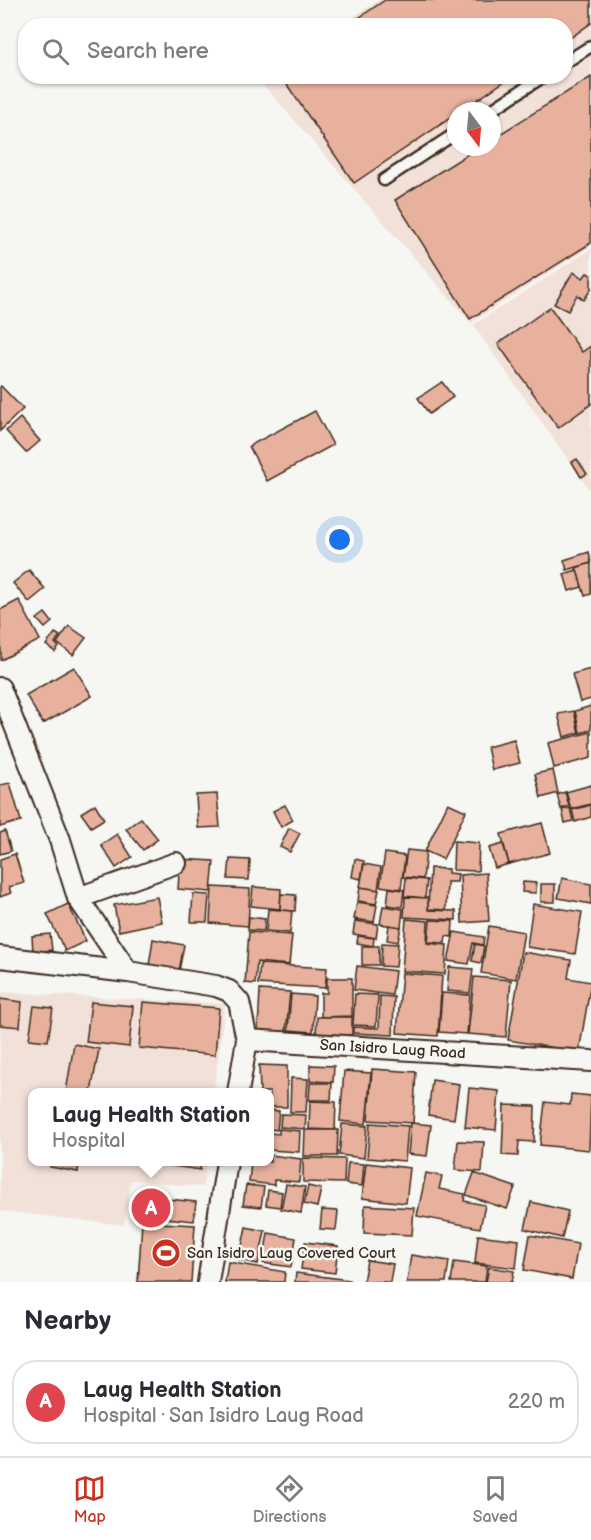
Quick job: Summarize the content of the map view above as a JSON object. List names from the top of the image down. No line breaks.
{"streets":{"street":["San Isidro Laug Road"]},"places":{"sports":["San Isidro Laug Covered Court"]},"north":"bottom","page":{"search":"Search here","popup":["Laug Health Station","Hospital"],"pins":"A","heading":"Nearby","list":[{"mark":"A","name":"Laug Health Station","note":"Hospital · San Isidro Laug Road","value":"220 m"}],"nav":["Map","Directions","Saved"]}}
